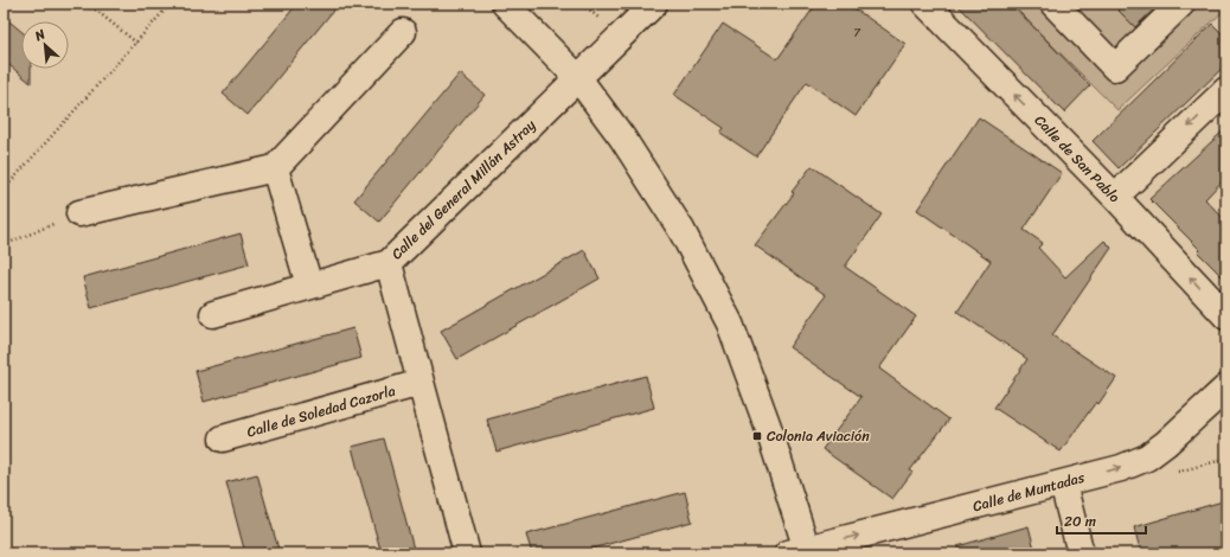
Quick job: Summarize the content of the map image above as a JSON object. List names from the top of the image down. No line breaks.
{"streets":{"street":["Calle de San Pablo","Calle del General Millán Astray","Calle de Soledad Cazorla","Calle de Muntadas"]},"one_way":["Calle de San Pablo","Calle de Muntadas"],"places":{"transit":["Colonia Aviación"]},"house_numbers":["7"],"scale_bar":"20 m","north":"top left"}
